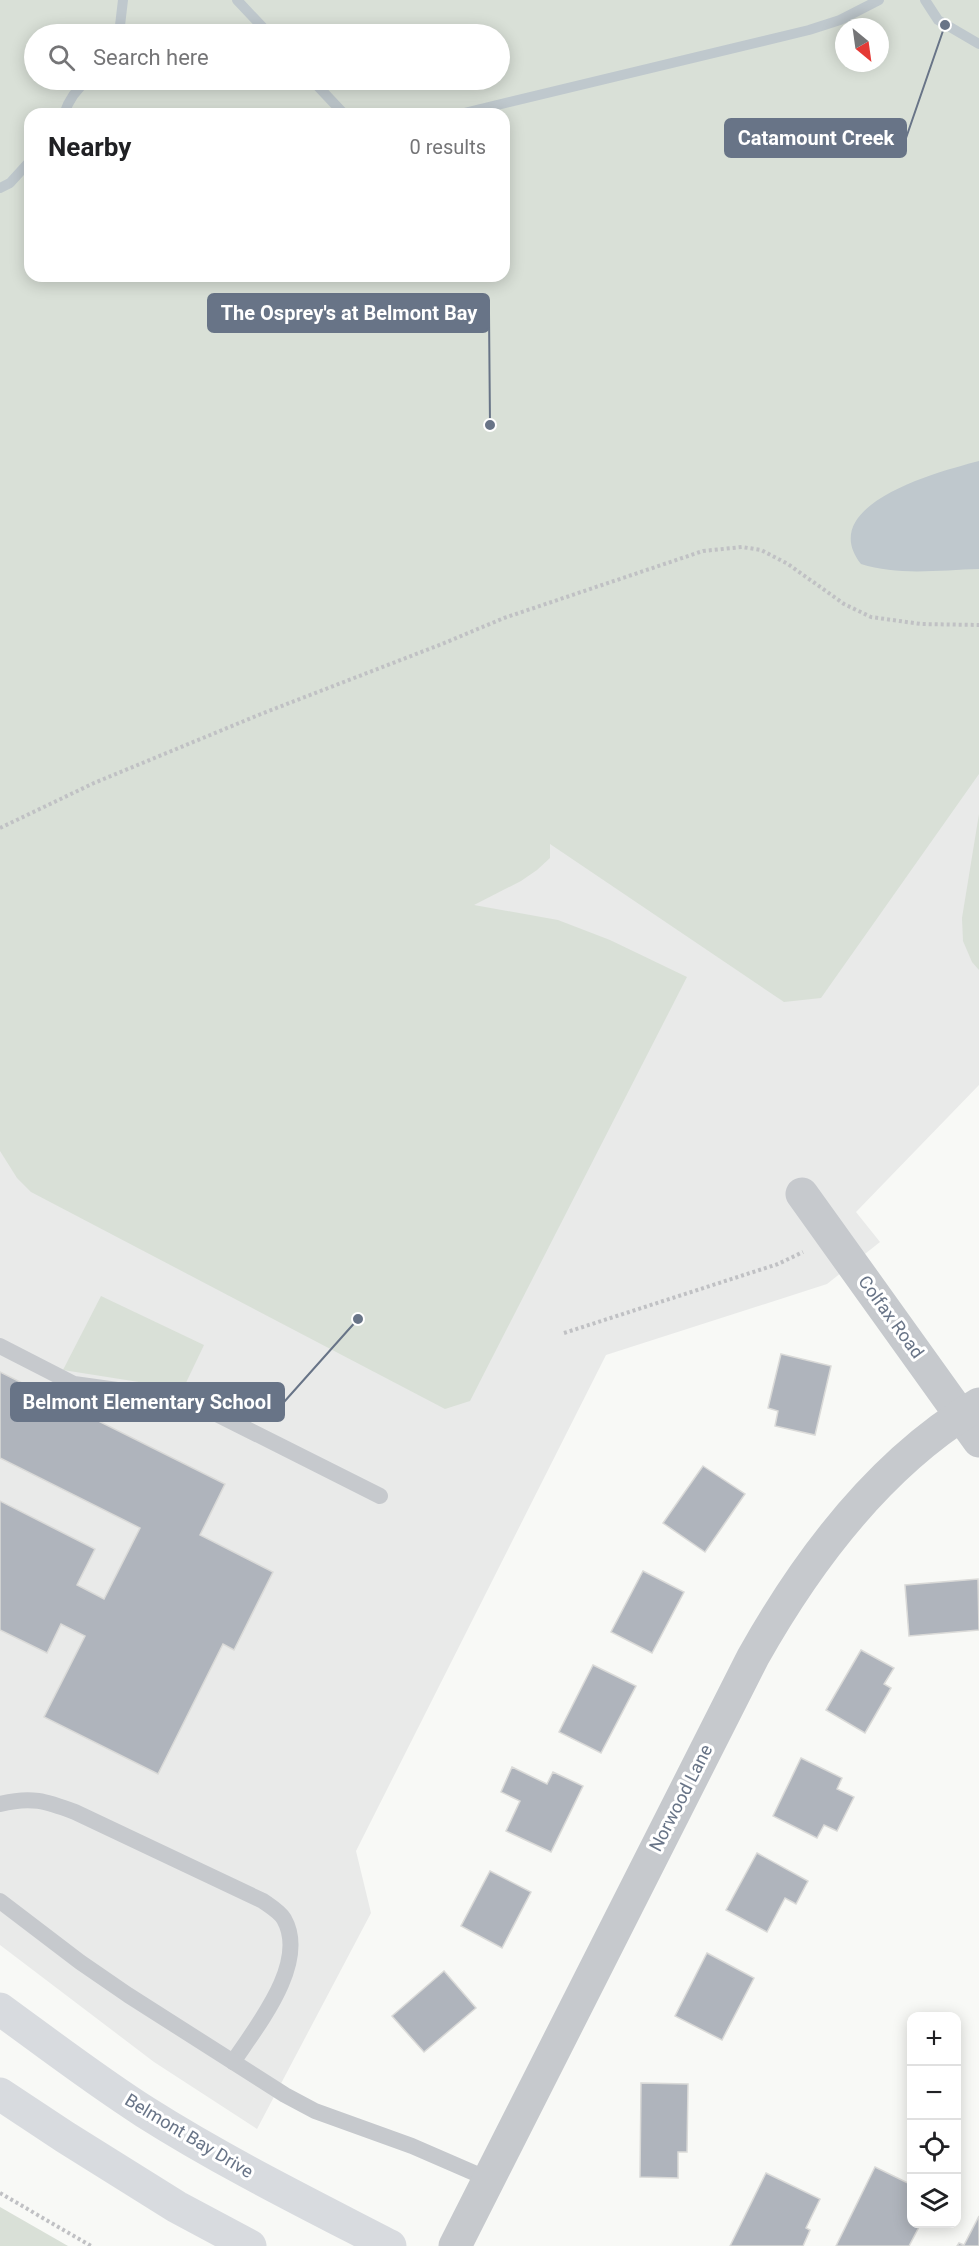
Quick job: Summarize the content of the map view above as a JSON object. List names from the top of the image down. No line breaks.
{"streets":{"street":["Colfax Road","Norwood Lane","Belmont Bay Drive"]},"crossings":[["Colfax Road","Norwood Lane"]],"places":["Catamount Creek","The Osprey's at Belmont Bay","Belmont Elementary School"],"north":"bottom right","page":{"search":"Search here","heading":["Nearby","0 results"],"map_buttons":["+","−"]}}
